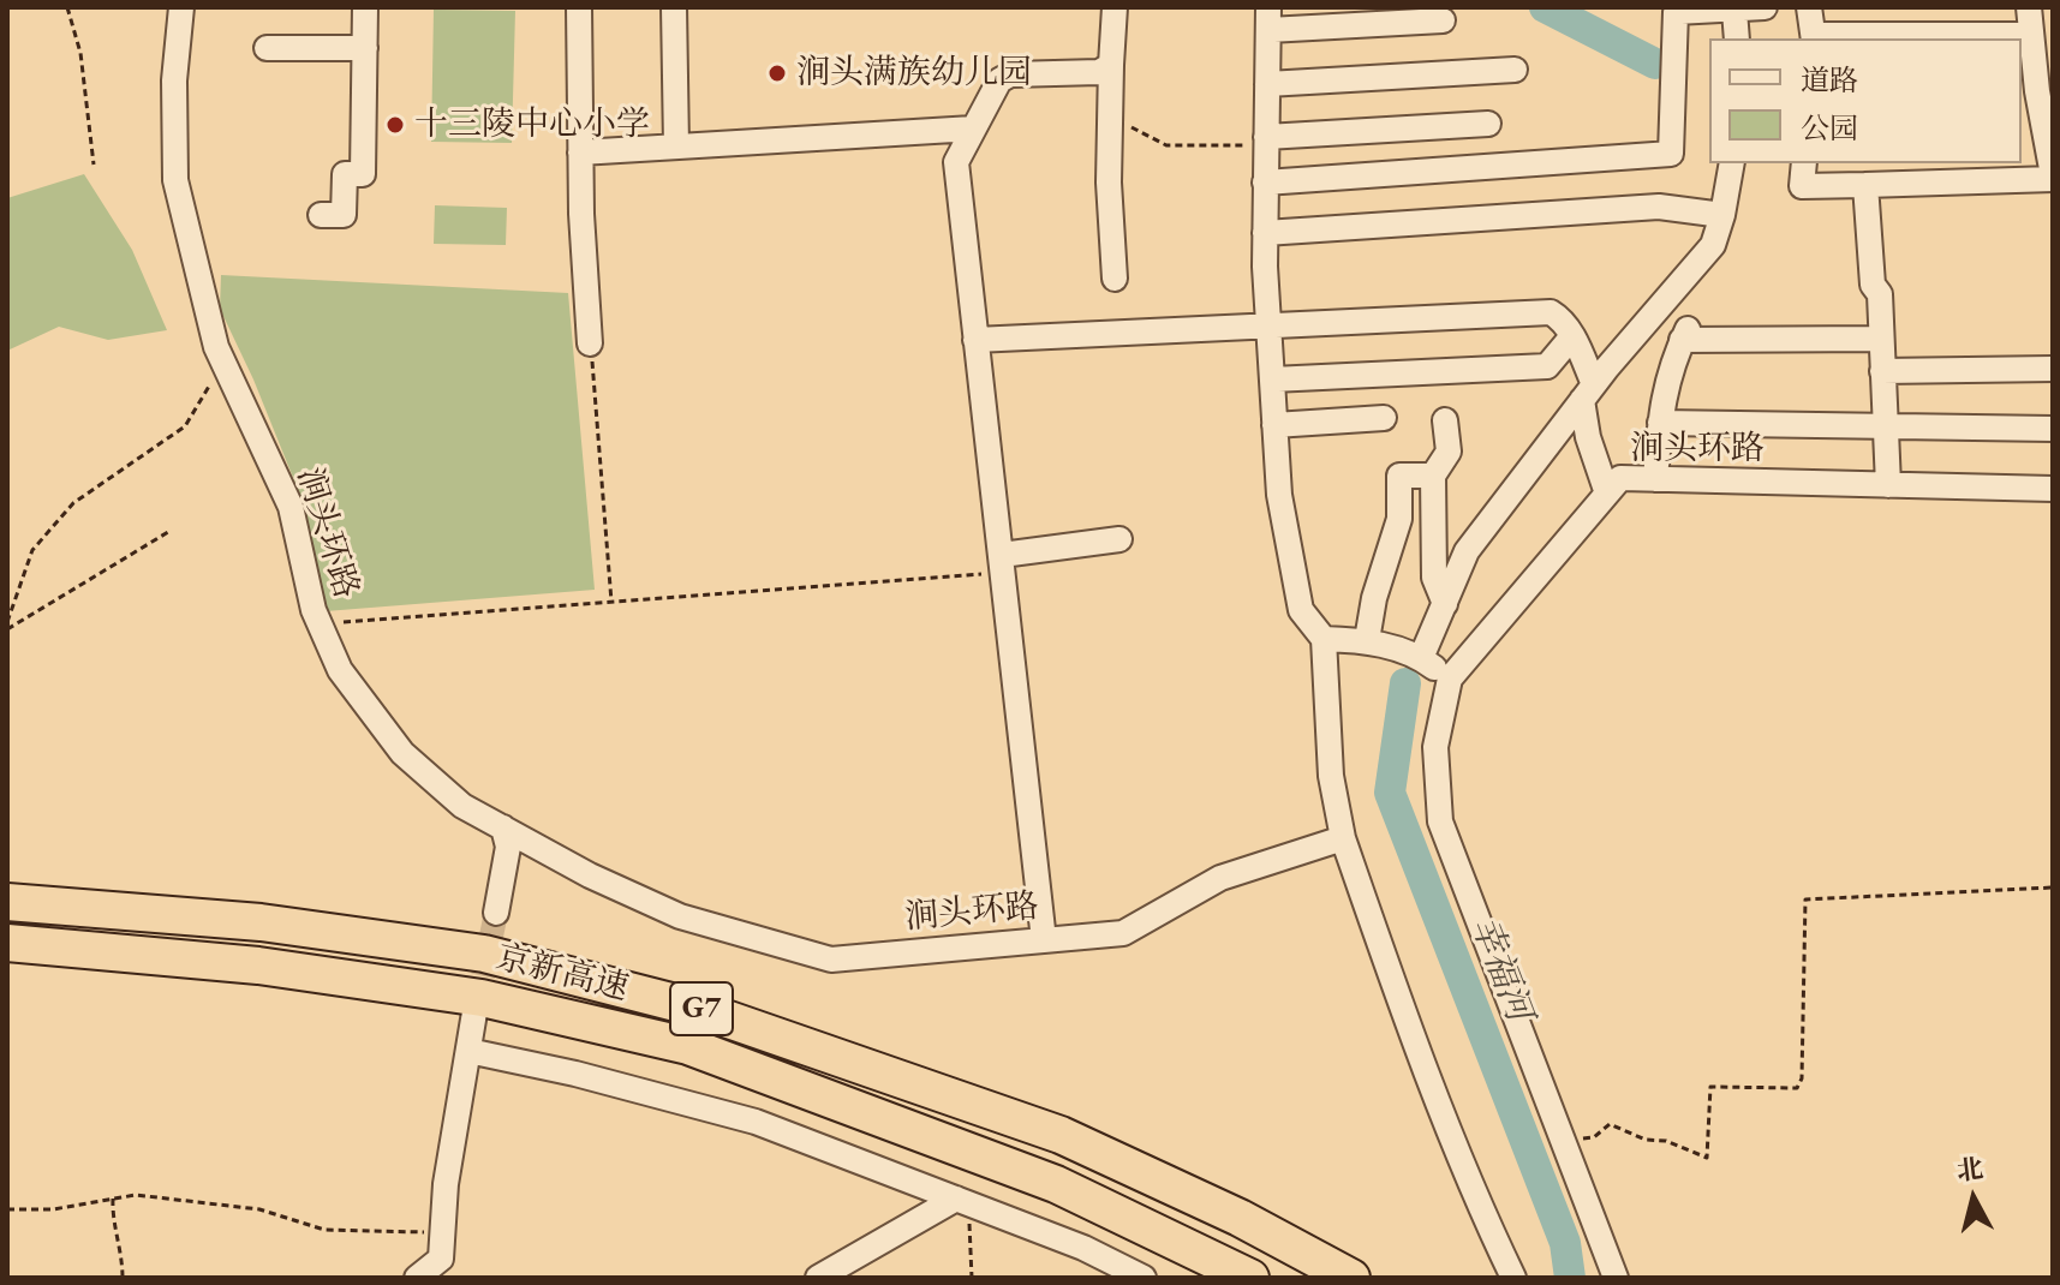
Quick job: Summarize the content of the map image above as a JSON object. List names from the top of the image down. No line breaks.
{"streets":{"highway":["京新高速","G7"],"street":["涧头环路"]},"water":["幸福河"],"places":["涧头满族幼儿园","十三陵中心小学"],"legend":["道路","公园"],"north":"top"}
